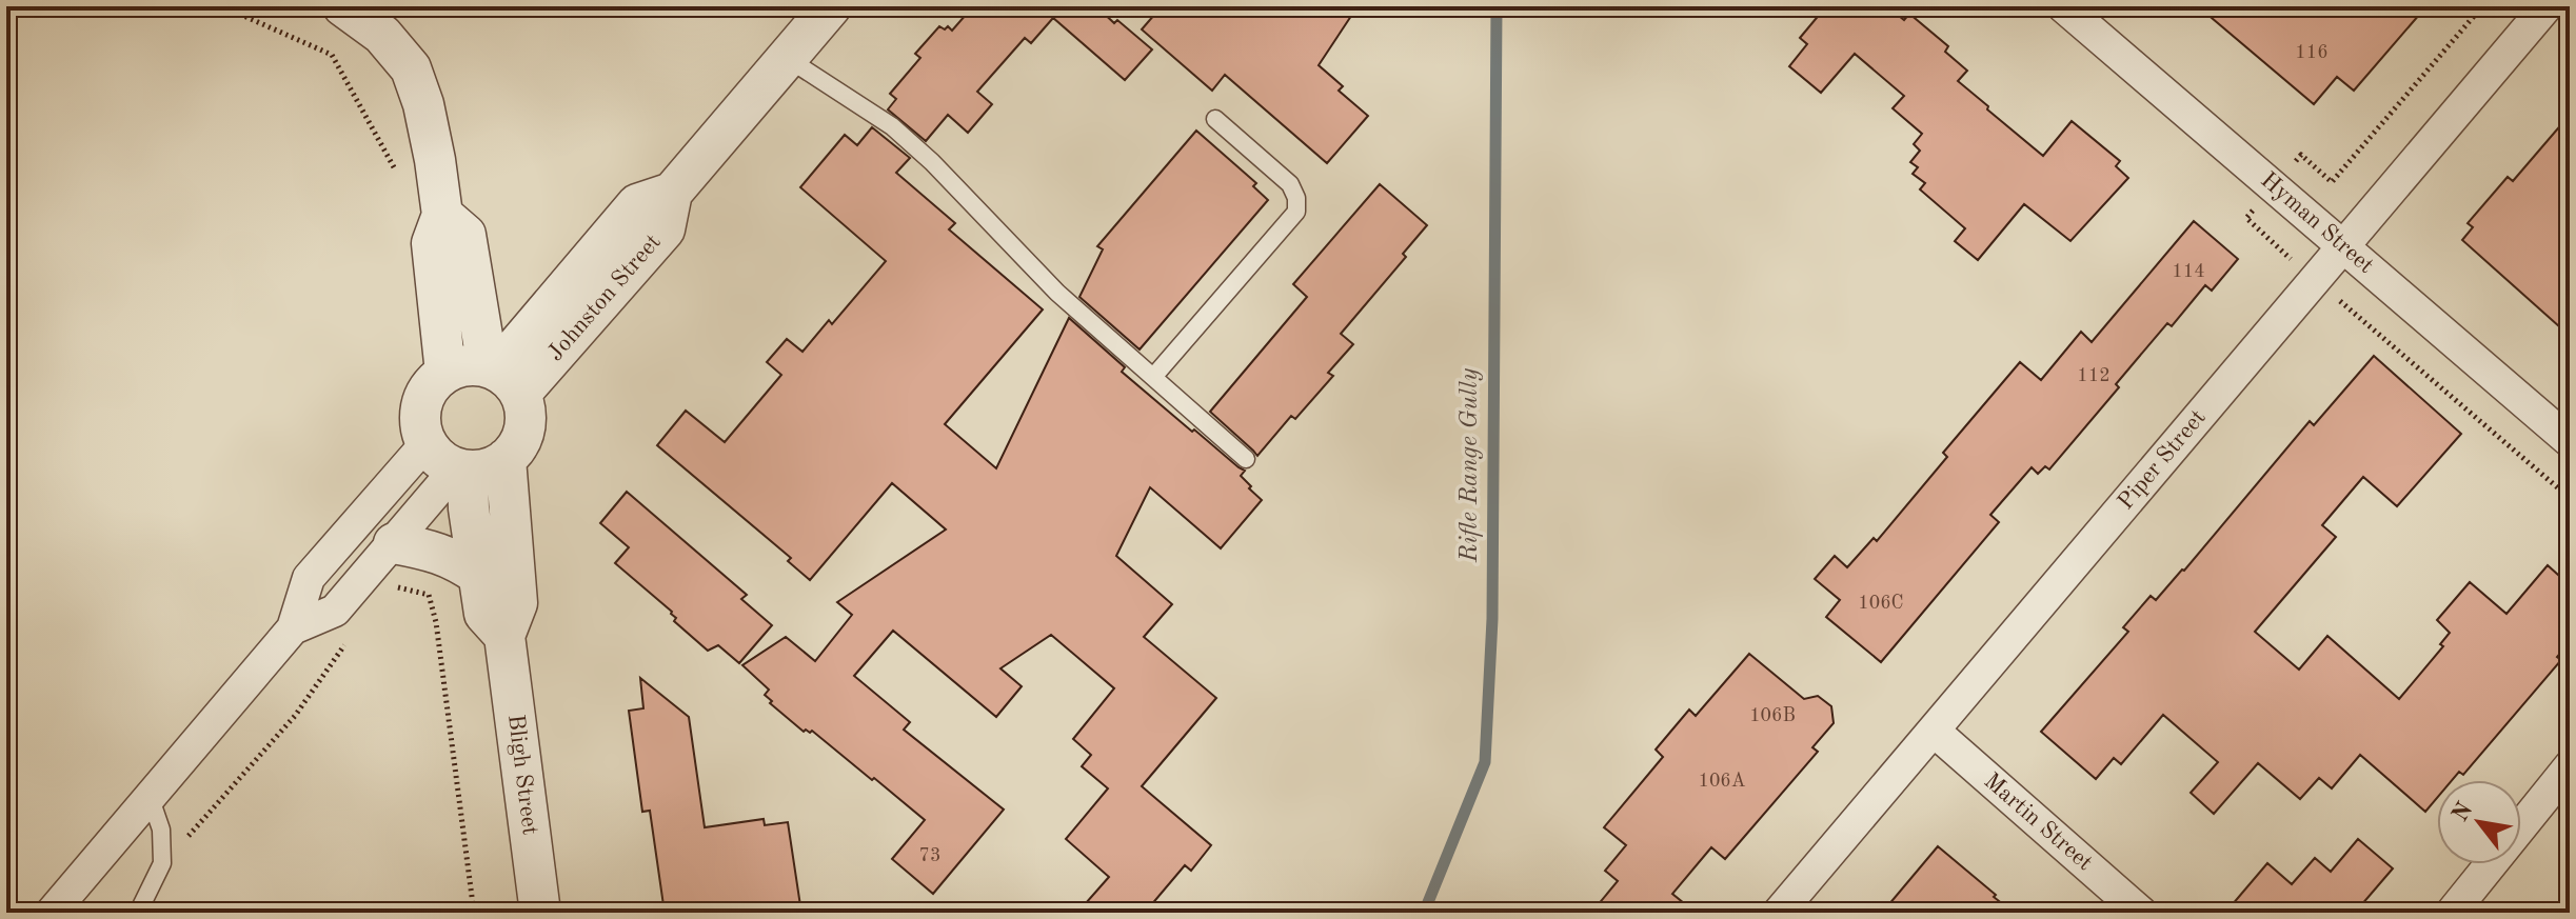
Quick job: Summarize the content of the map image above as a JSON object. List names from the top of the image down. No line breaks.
{"streets":{"street":["Hyman Street","Johnston Street","Piper Street","Bligh Street","Martin Street"]},"crossings":[["Hyman Street","Piper Street"],["Johnston Street","Bligh Street"],["Piper Street","Martin Street"]],"water":["Rifle Range Gully"],"house_numbers":["116","114","112","106C","106B","106A","73"],"north":"top left"}
